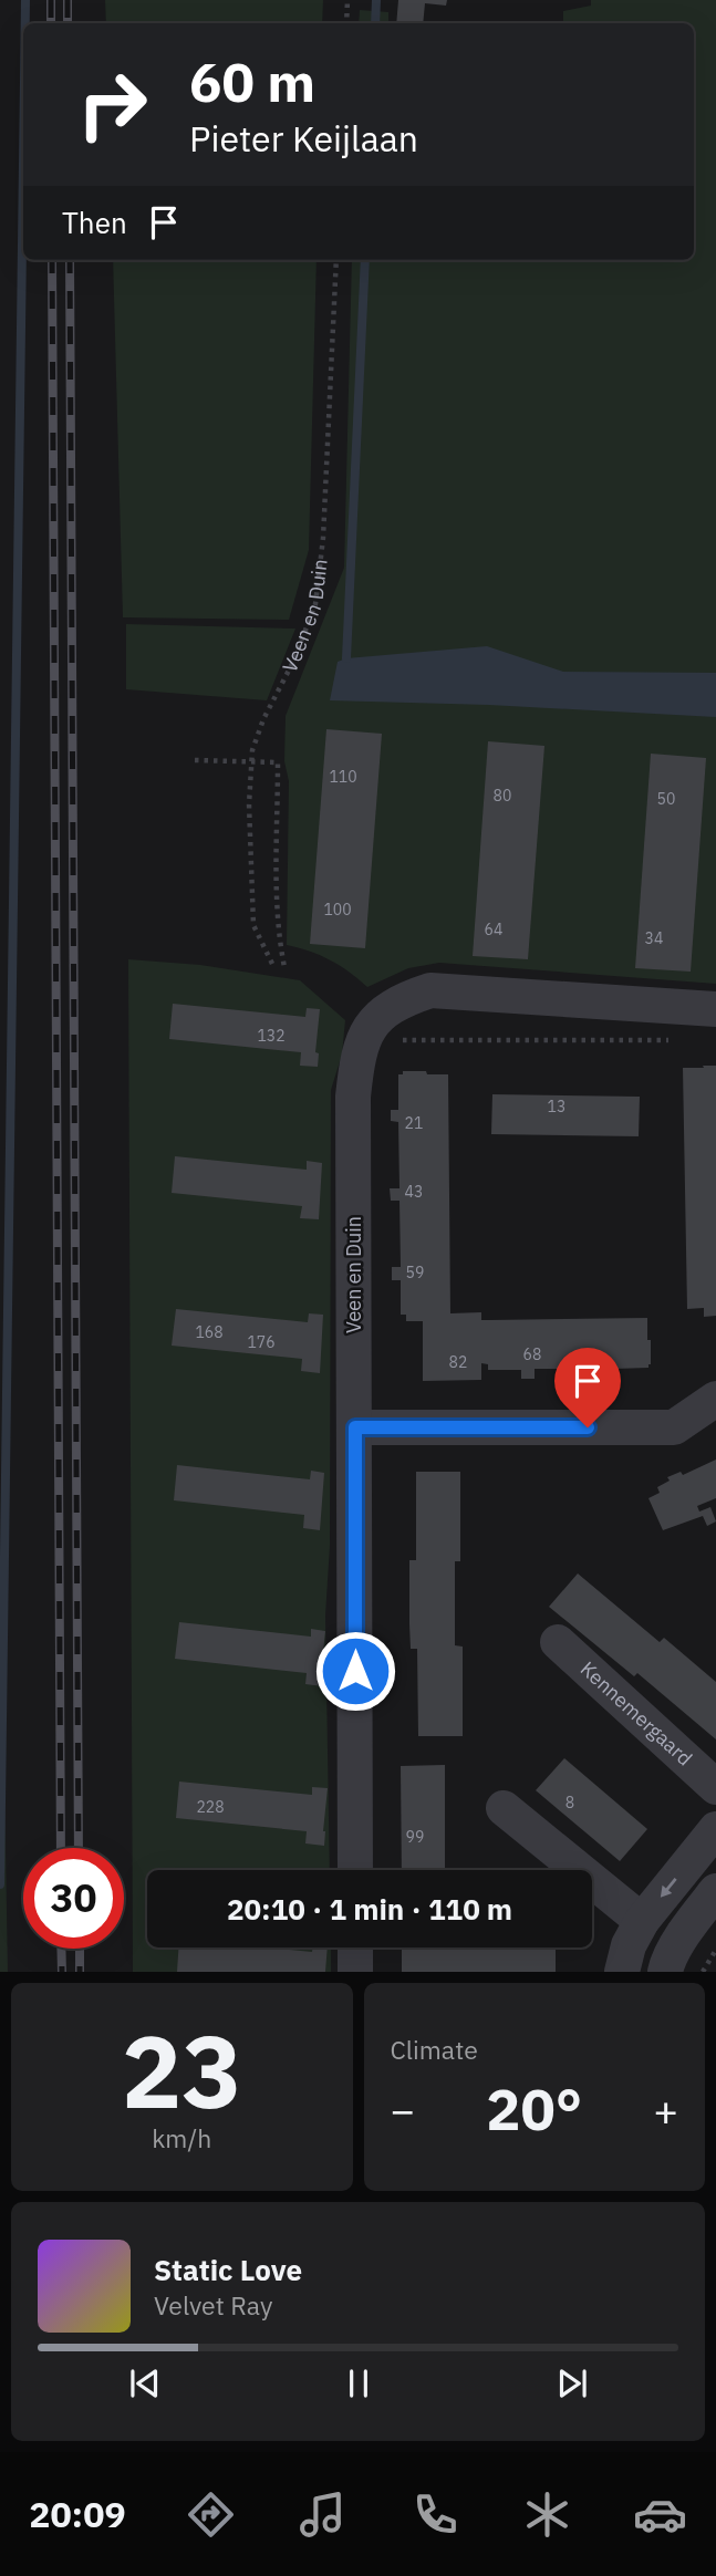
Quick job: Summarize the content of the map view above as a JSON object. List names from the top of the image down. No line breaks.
{"streets":{"street":["Veen en Duin","Kennemergaard"]},"house_numbers":["110","80","50","100","64","34","132","13","21","43","59","168","176","68","82","8","228","99"],"page":{"turn":["60 m","Pieter Keijlaan"],"then":"Then","limit":"30","trip":"20:10 · 1 min · 110 m","tile":[["23","km/h"],"Climate"],"heat":["−","20°","+"],"song":["Static Love","Velvet Ray"],"tabs":"20:09"}}
